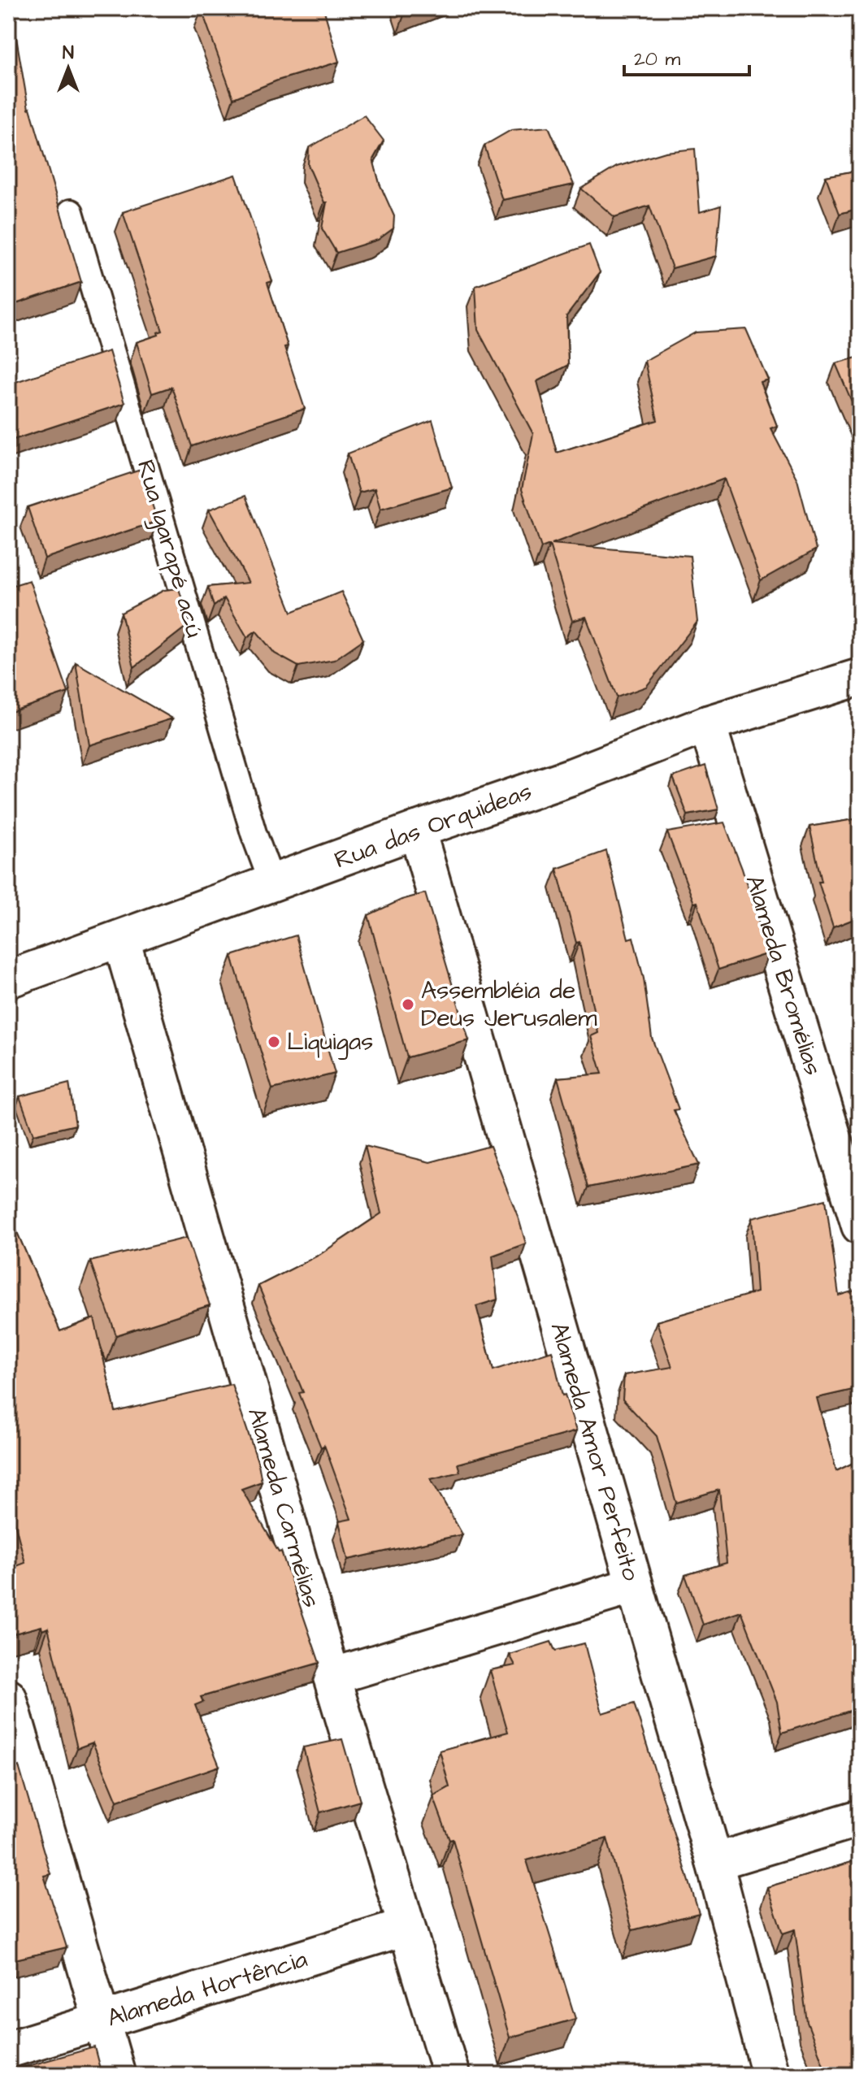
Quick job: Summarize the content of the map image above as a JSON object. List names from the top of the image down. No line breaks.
{"streets":{"street":["Rua das Orquideas","Alameda Bromélias","Alameda Amor Perfeito","Alameda Carmélias","Alameda Hortência"],"lane":["Rua Igarapé acú"]},"crossings":[["Rua Igarapé acú","Rua das Orquideas"],["Rua das Orquideas","Alameda Bromélias"],["Rua das Orquideas","Alameda Amor Perfeito"],["Rua das Orquideas","Alameda Carmélias"],["Alameda Carmélias","Alameda Hortência"]],"places":["Assembléia de Deus Jerusalem","Liquigas"],"scale_bar":"20 m","north":"top"}
